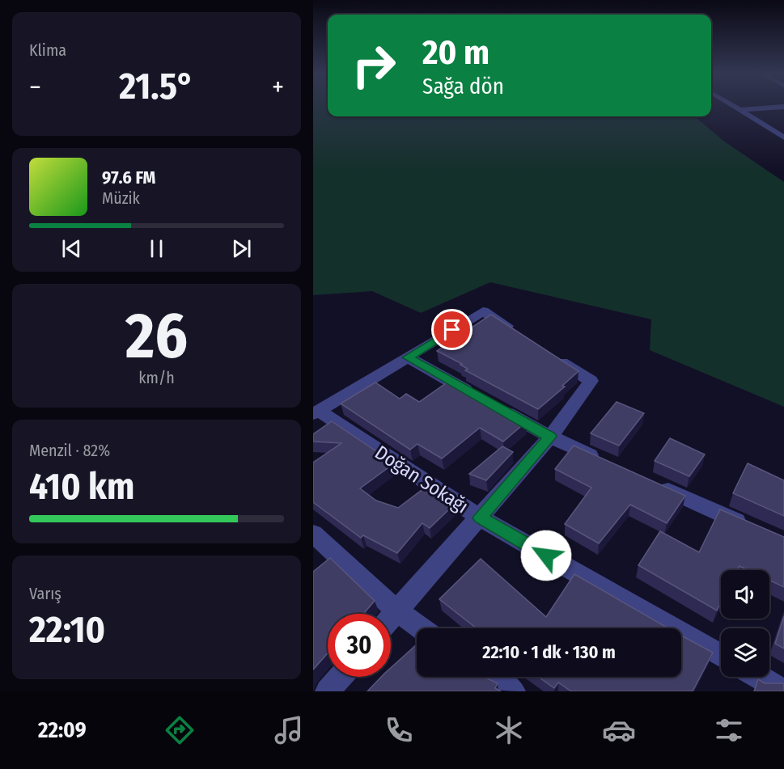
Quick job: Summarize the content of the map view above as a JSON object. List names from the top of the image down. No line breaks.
{"streets":{"street":["Doğan Sokağı"]},"page":{"tile":["Klima",["26","km/h"],["Menzil · 82%","410 km"],["Varış","22:10"]],"turn":["20 m","Sağa dön"],"heat":["−","21.5°","+"],"song":["97.6 FM","Müzik"],"limit":"30","trip":"22:10 · 1 dk · 130 m","tabs":"22:09"}}
